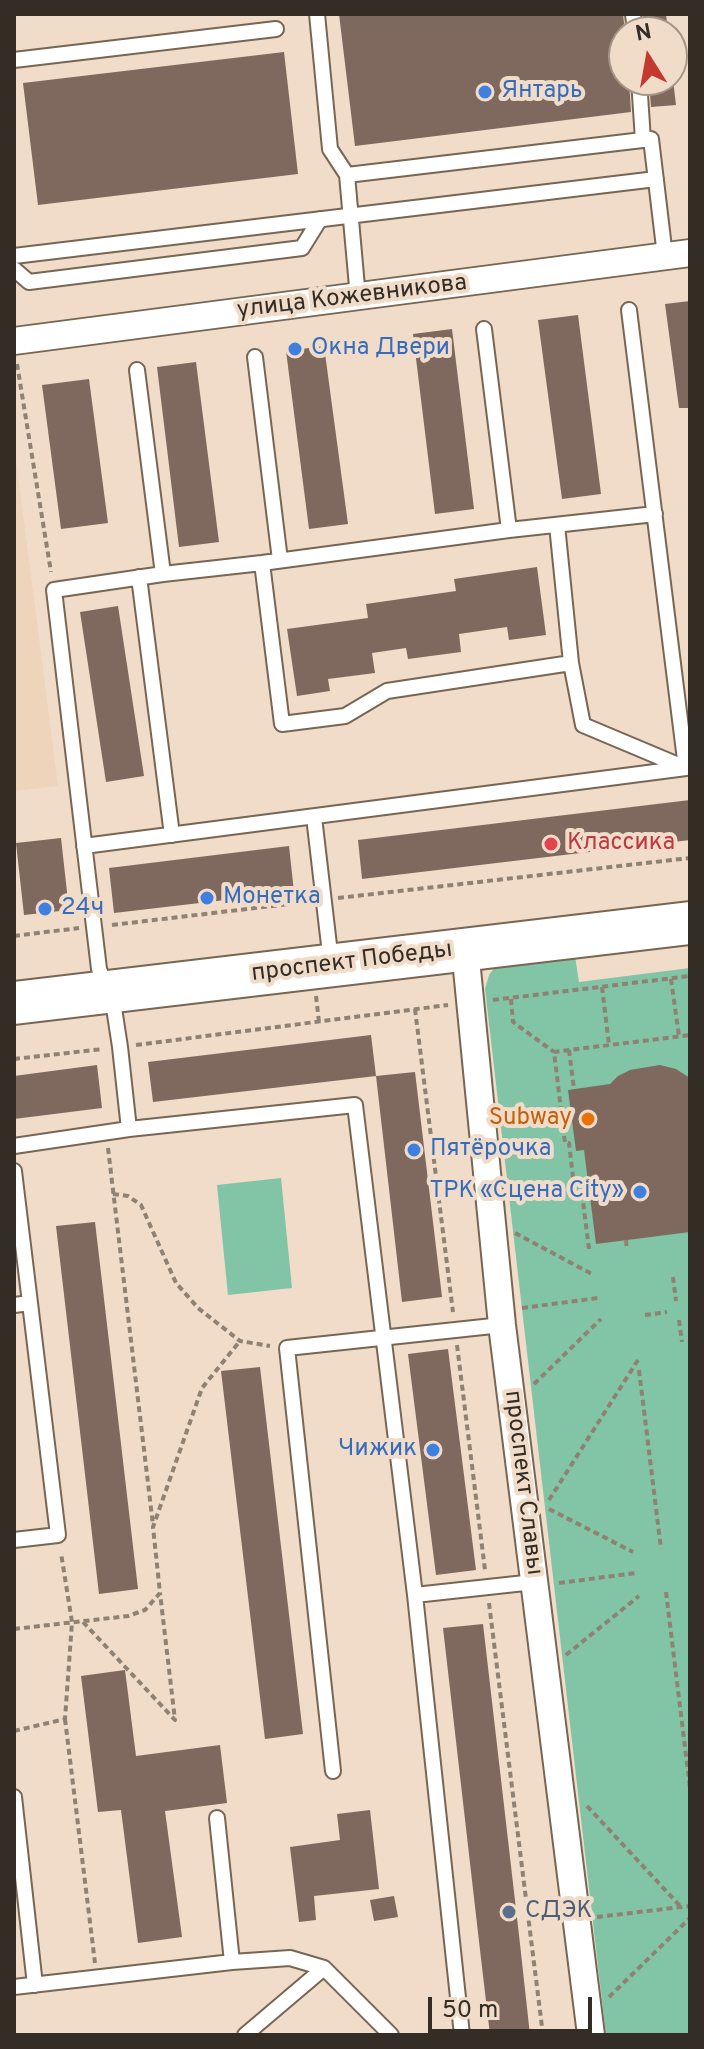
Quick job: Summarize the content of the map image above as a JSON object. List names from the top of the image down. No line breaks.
{"streets":{"main road":["проспект Победы"],"street":["улица Кожевникова","проспект Славы"]},"crossings":[["проспект Победы","проспект Славы"]],"places":["Янтарь","Окна Двери","Классика","Монетка","24ч","Subway","Пятёрочка","ТРК «Сцена City»","Чижик","СДЭК"],"scale_bar":"50 m","north":"top"}
